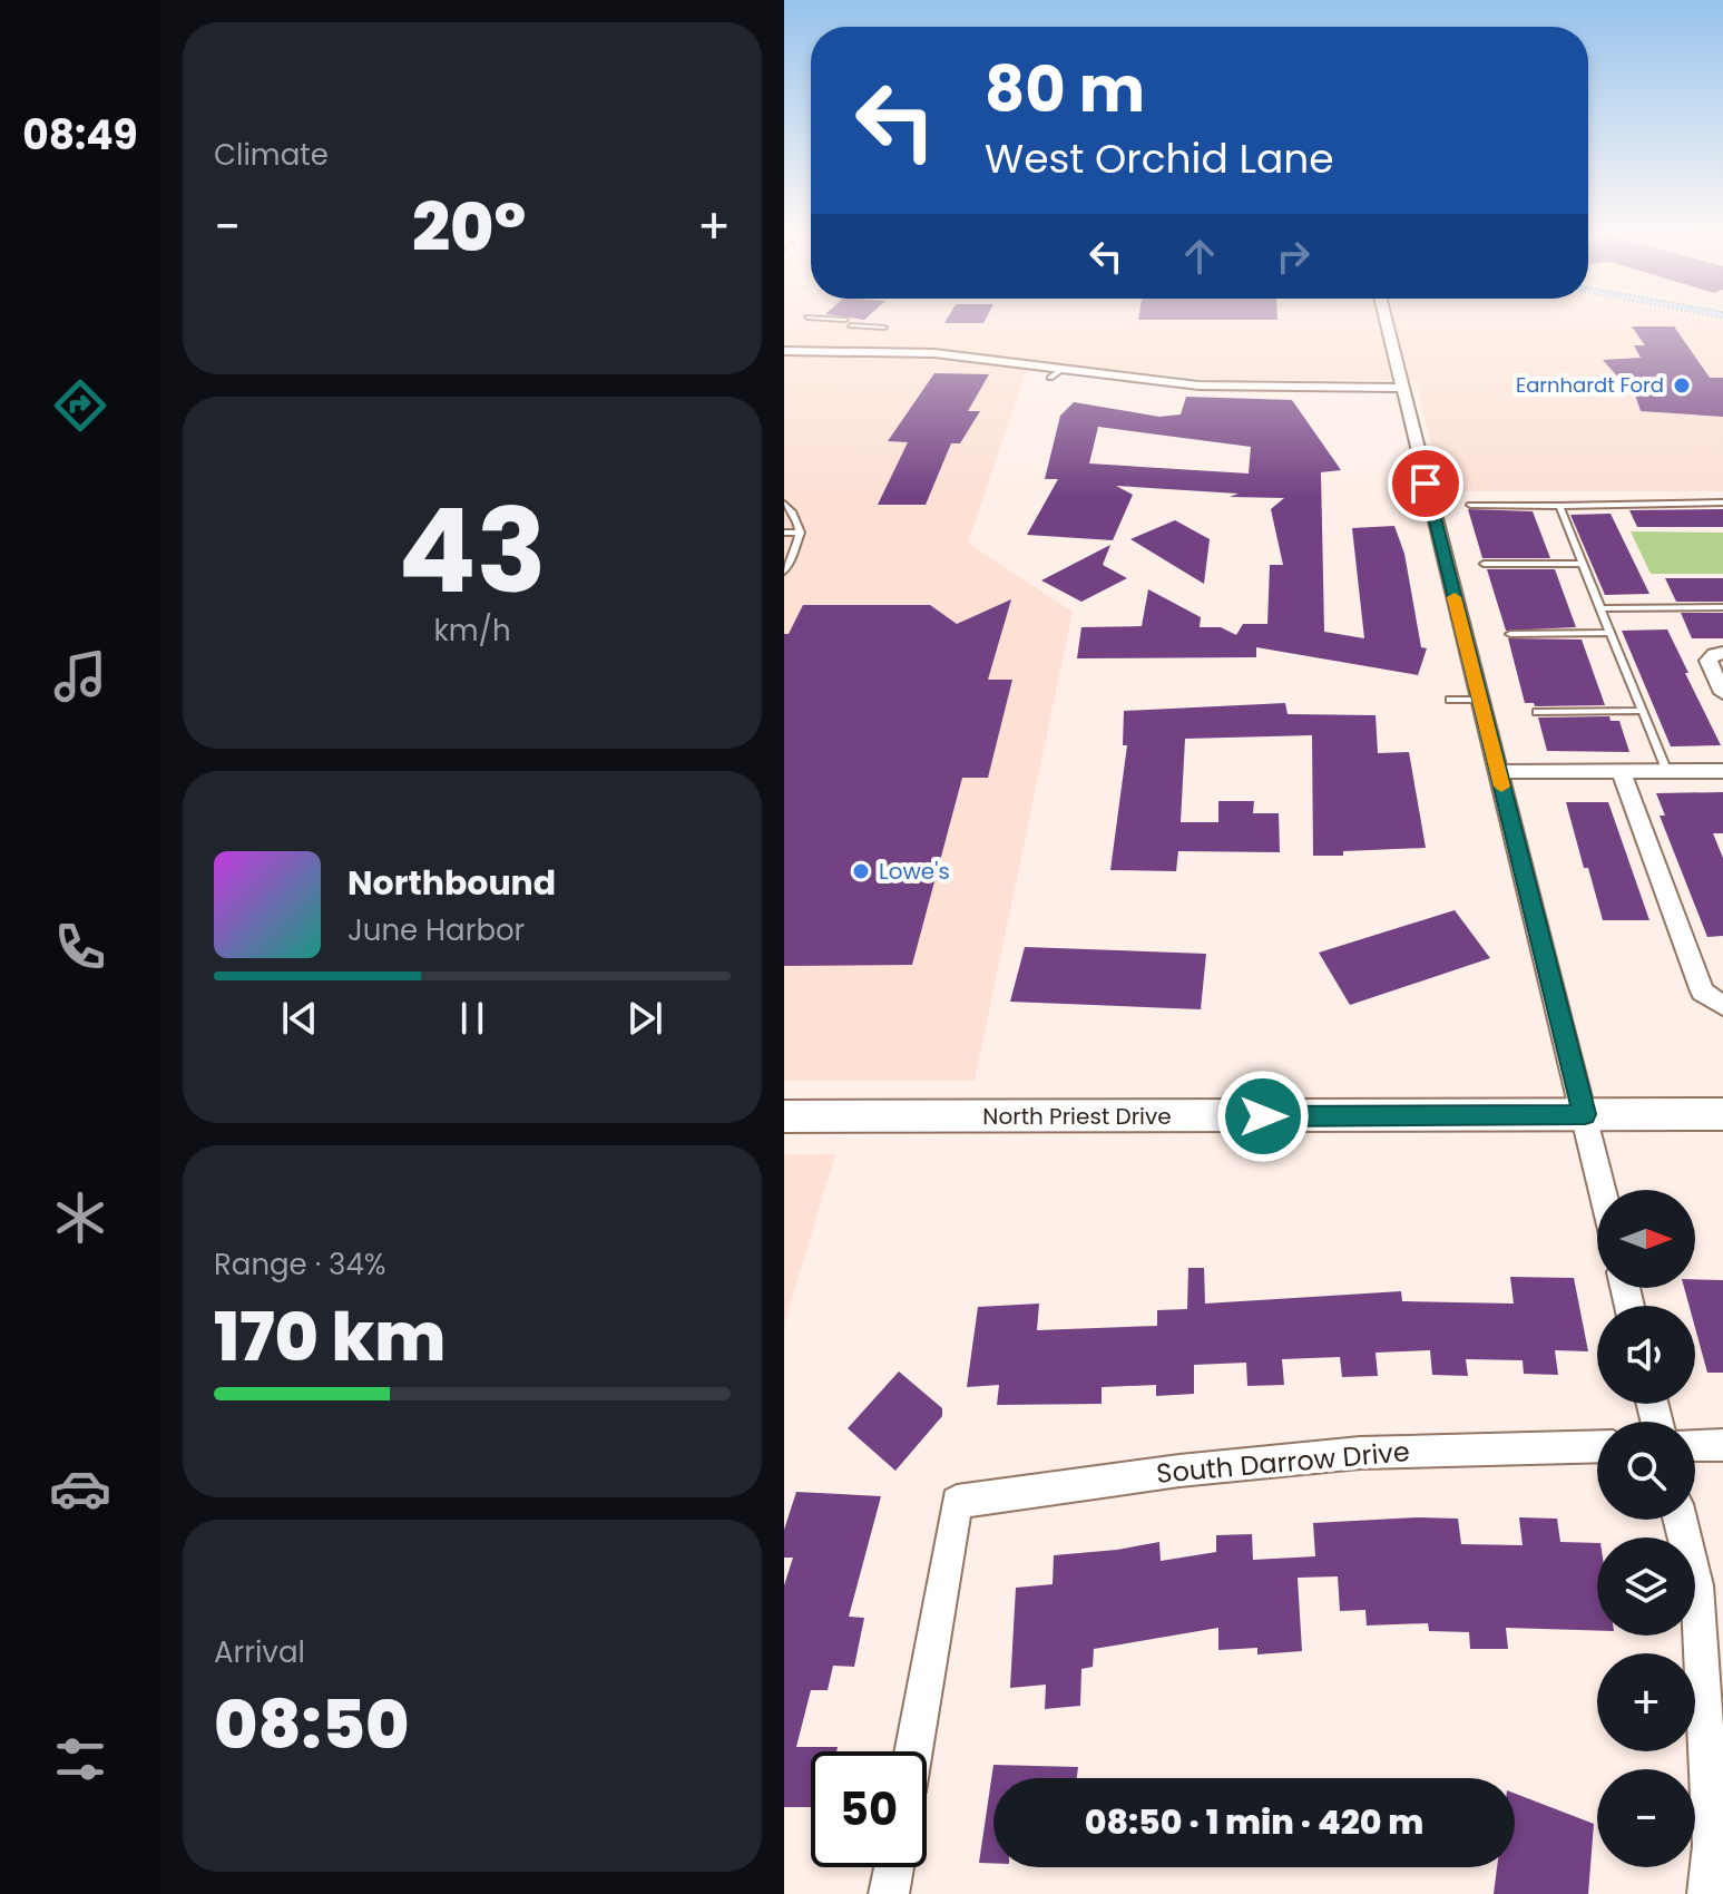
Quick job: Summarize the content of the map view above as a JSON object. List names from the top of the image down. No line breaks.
{"streets":{"main road":["North Priest Drive"],"street":["South Darrow Drive"]},"places":["Earnhardt Ford","Lowe's"],"north":"right","page":{"tabs":"08:49","tile":["Climate",["43","km/h"],["Range · 34%","170 km"],["Arrival","08:50"]],"turn":["80 m","West Orchid Lane"],"heat":["−","20°","+"],"song":["Northbound","June Harbor"],"map_buttons":["+","−"],"limit":"50","trip":"08:50 · 1 min · 420 m"}}
